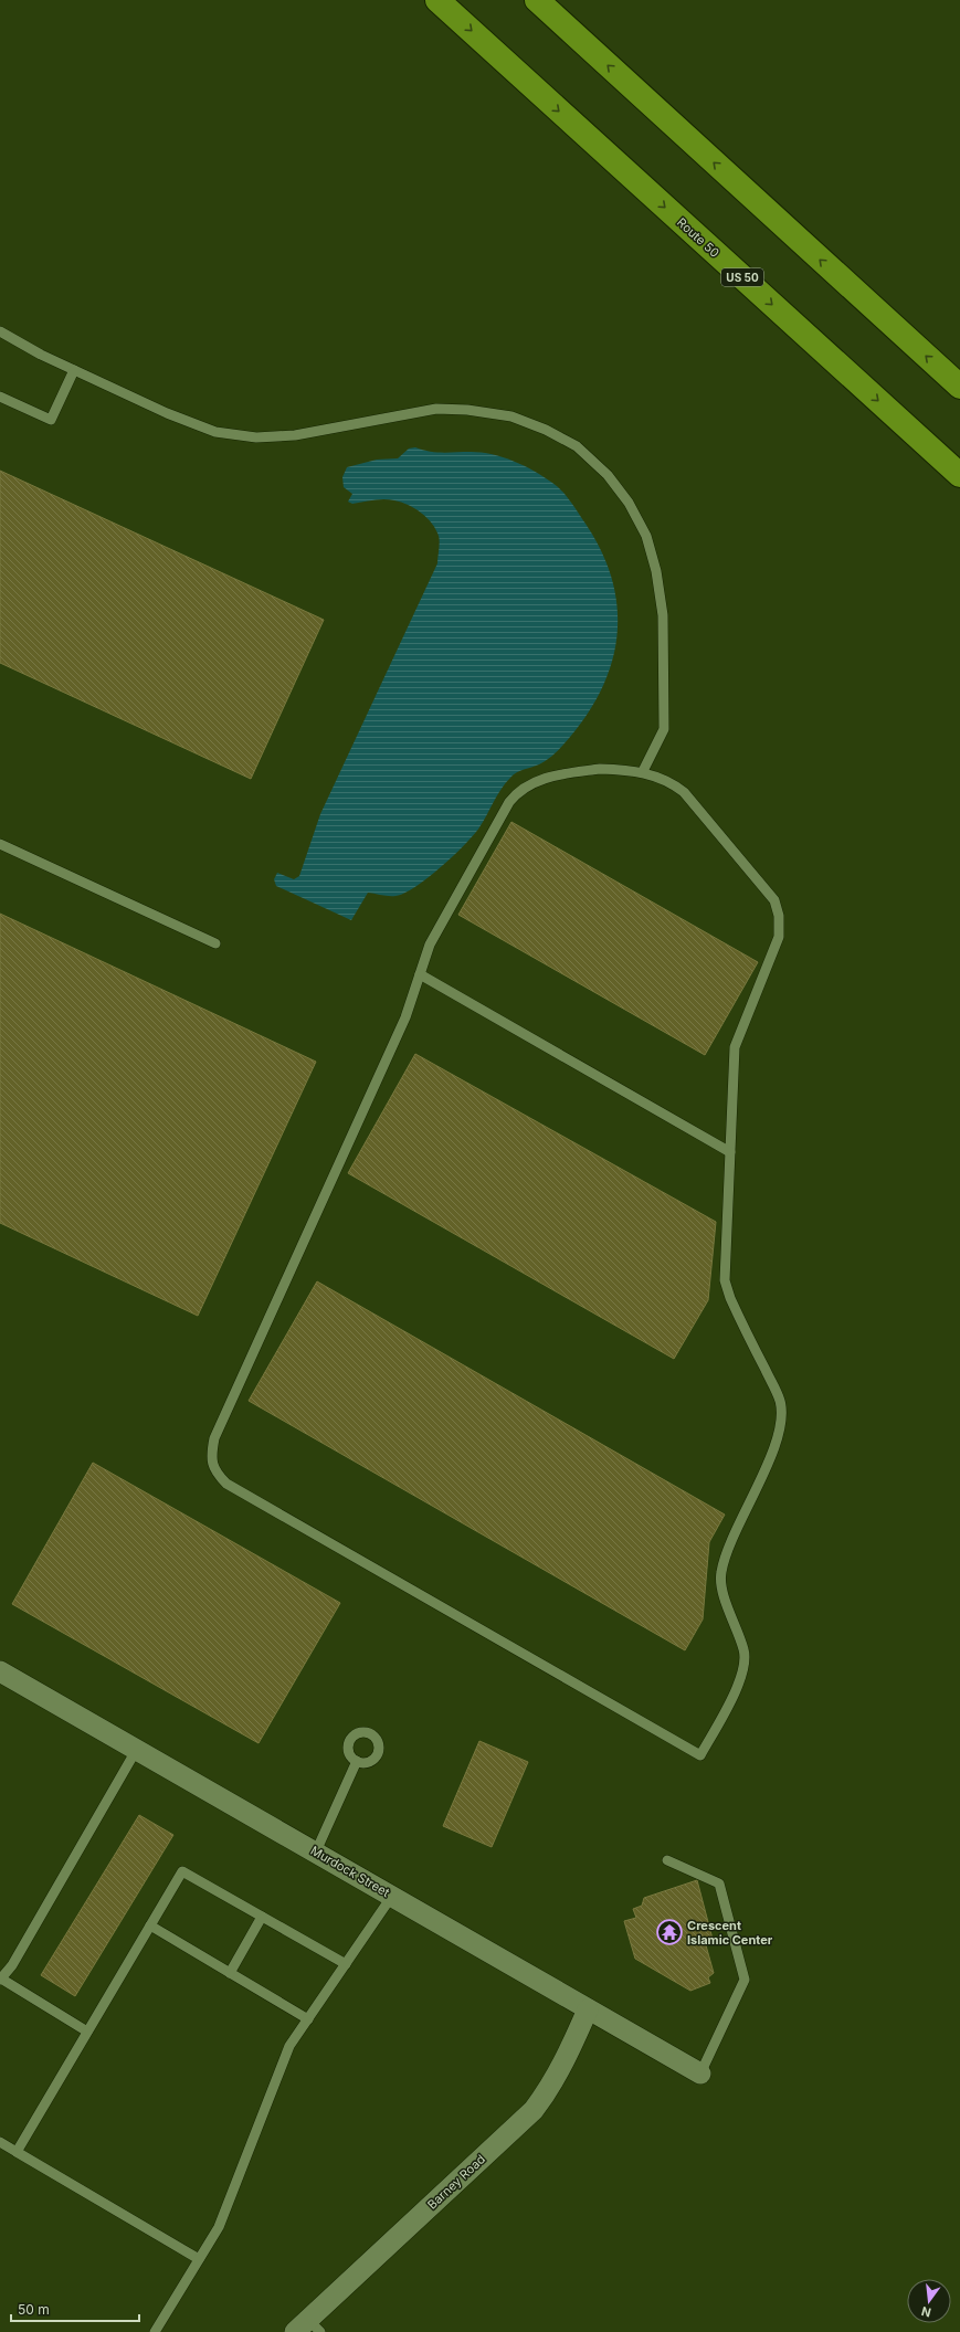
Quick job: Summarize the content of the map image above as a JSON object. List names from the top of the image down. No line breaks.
{"streets":{"highway":["Route 50","US 50"],"street":["Murdock Street","Barney Road"]},"crossings":[["Murdock Street","Barney Road"]],"places":{"temple":["Crescent Islamic Center"]},"scale_bar":"50 m","north":"bottom"}
